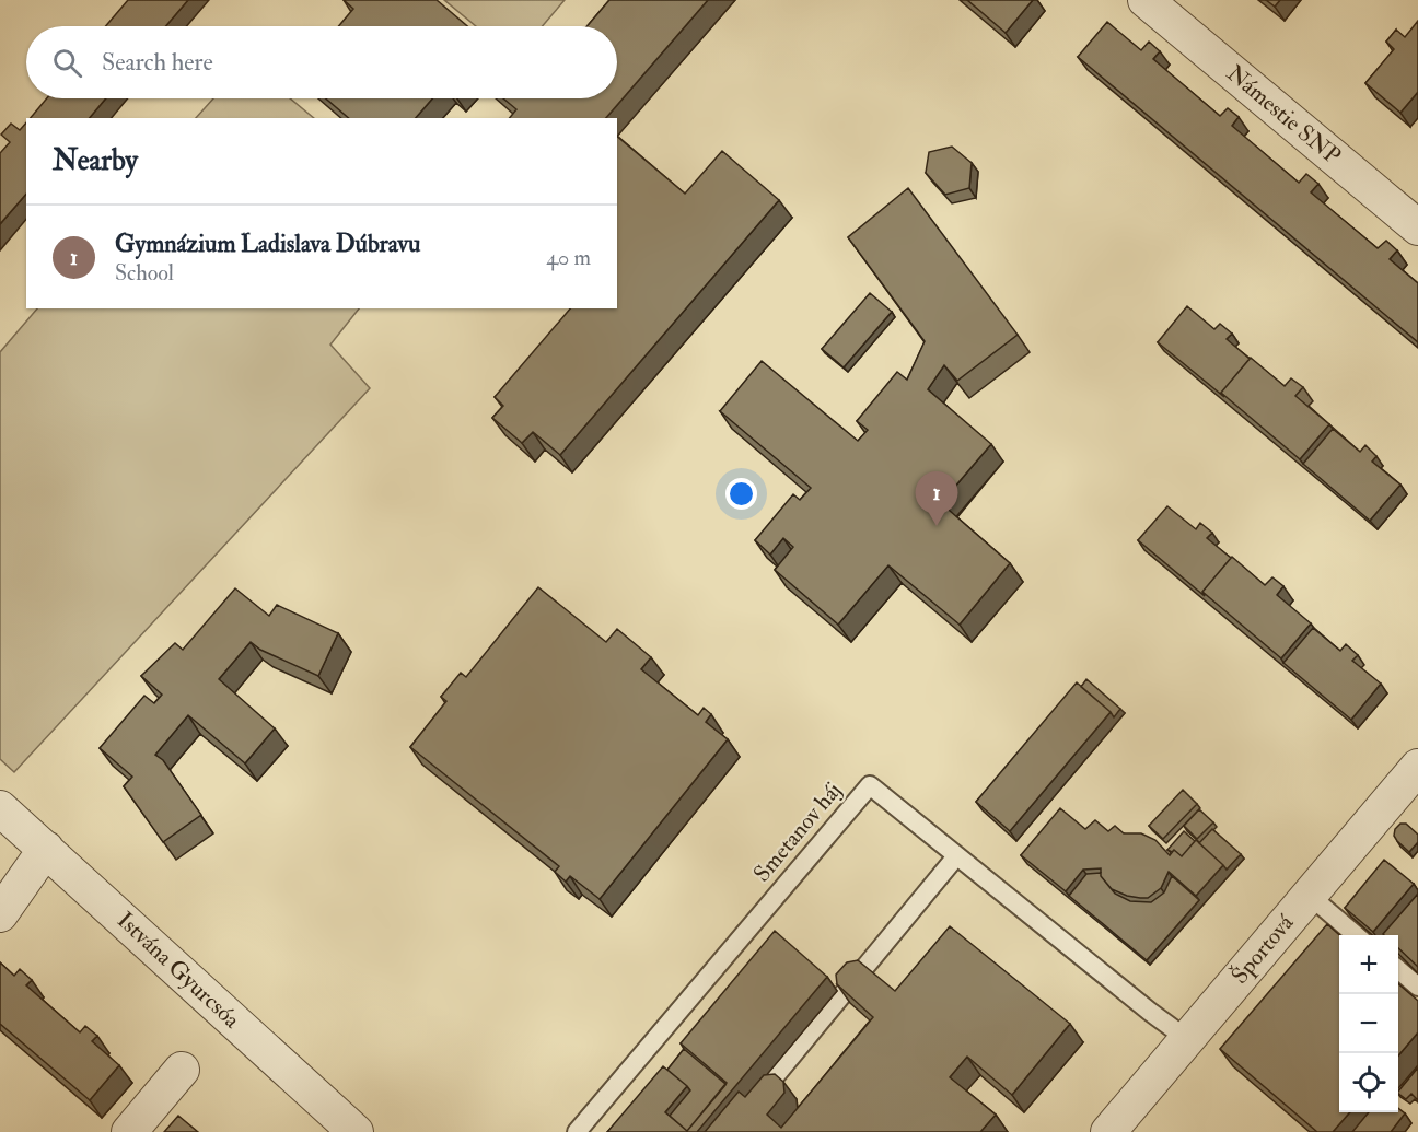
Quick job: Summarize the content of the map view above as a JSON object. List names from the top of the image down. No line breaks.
{"streets":{"street":["Námestie SNP","Športová","Istvána Gyurcsóa"],"lane":["Smetanov háj"]},"crossings":[["Smetanov háj","Športová"]],"page":{"search":"Search here","heading":"Nearby","list":[{"mark":"1","name":"Gymnázium Ladislava Dúbravu","note":"School","value":"40 m"}],"pins":"1","map_buttons":["+","−"]}}
